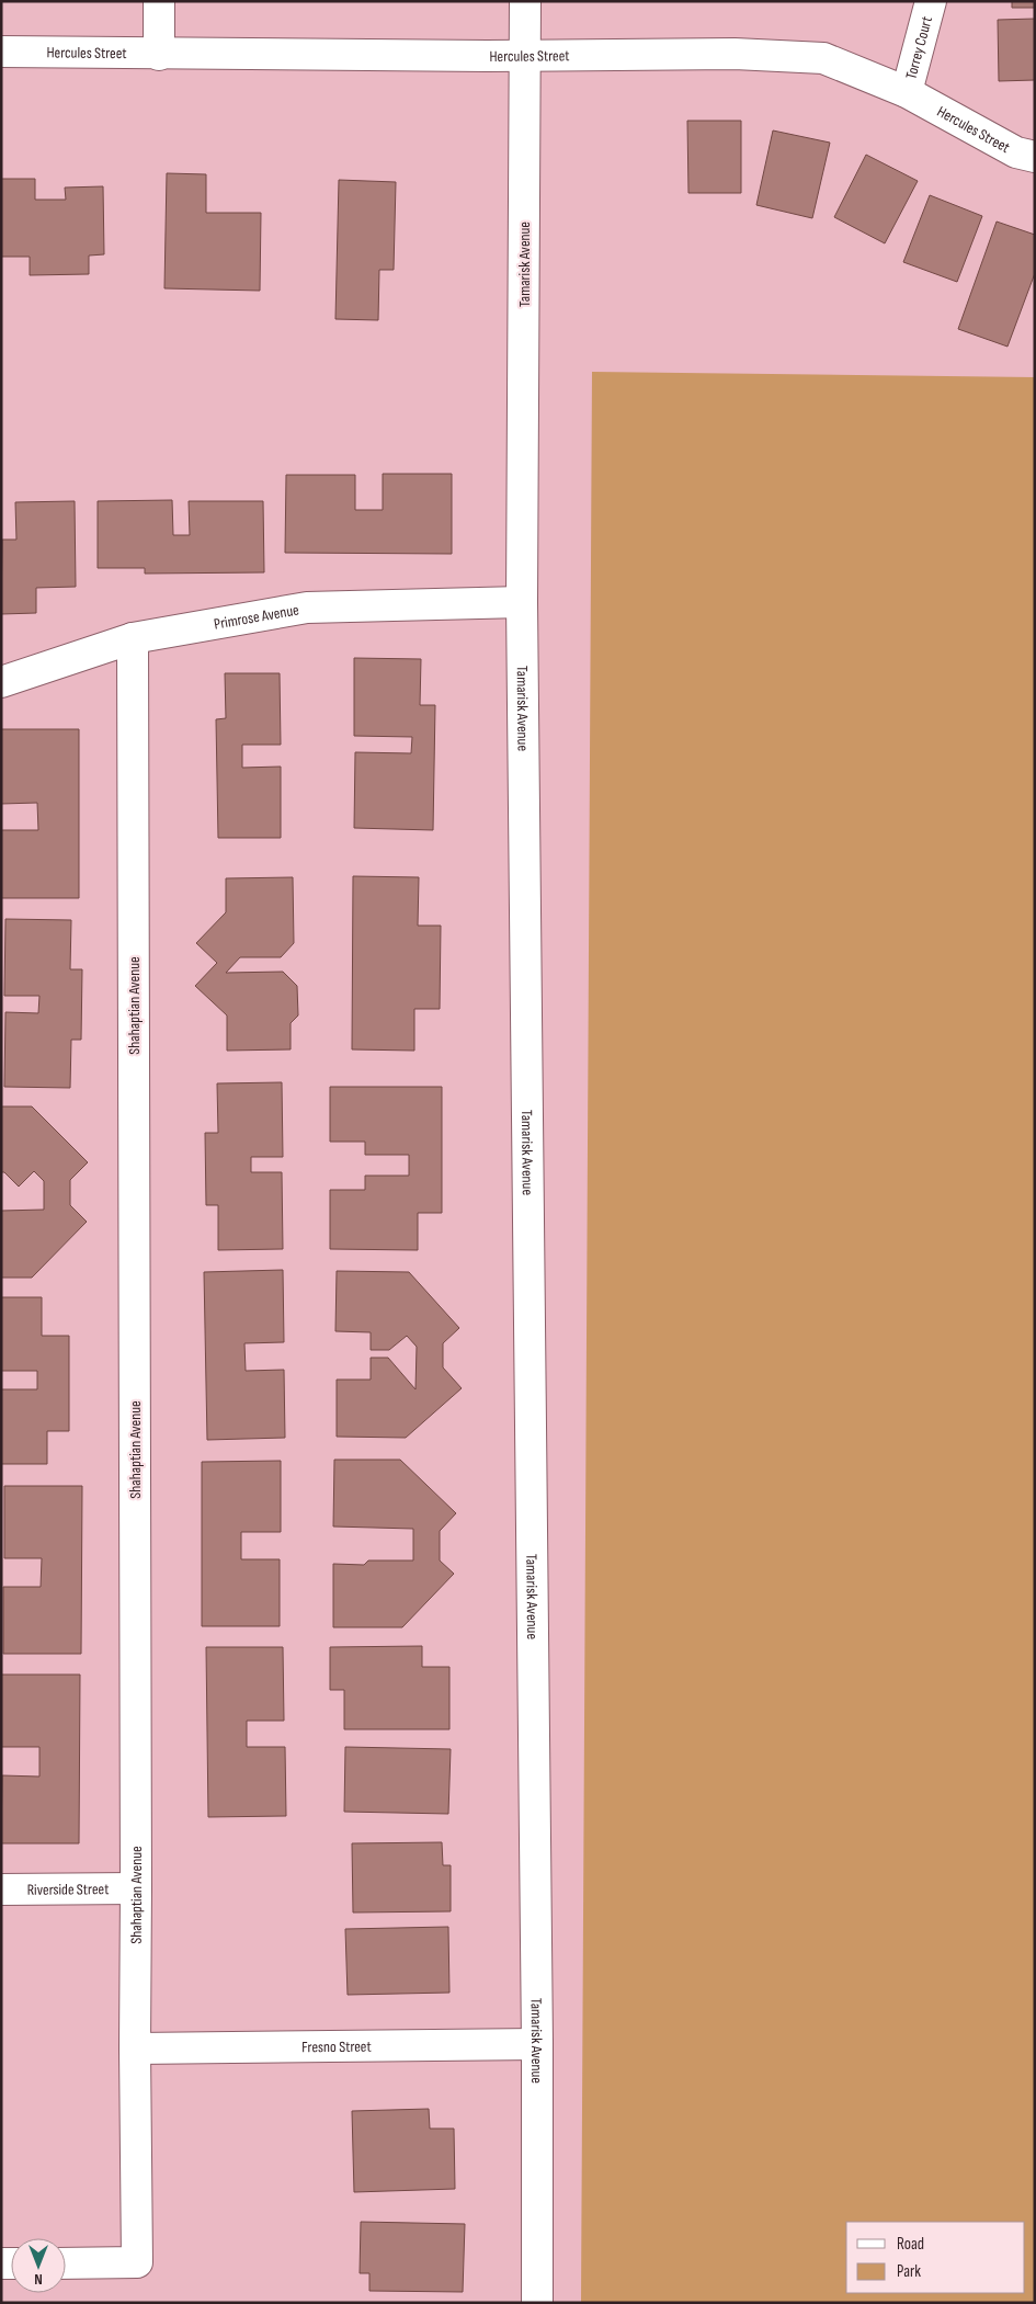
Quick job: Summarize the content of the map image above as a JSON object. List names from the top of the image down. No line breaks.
{"streets":{"street":["Torrey Court","Hercules Street","Tamarisk Avenue","Primrose Avenue","Shahaptian Avenue","Riverside Street","Fresno Street"]},"crossings":[["Torrey Court","Hercules Street"],["Hercules Street","Tamarisk Avenue"],["Tamarisk Avenue","Primrose Avenue"],["Tamarisk Avenue","Fresno Street"],["Primrose Avenue","Shahaptian Avenue"],["Shahaptian Avenue","Riverside Street"],["Shahaptian Avenue","Fresno Street"]],"legend":["Road","Park"],"north":"bottom"}
